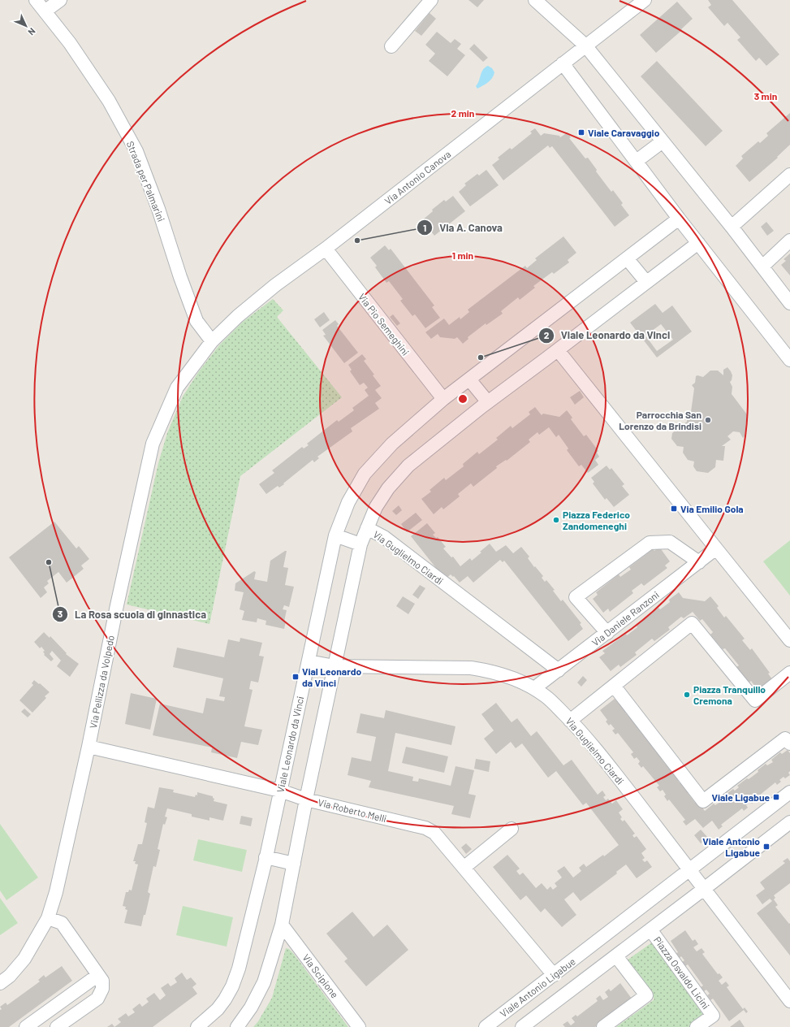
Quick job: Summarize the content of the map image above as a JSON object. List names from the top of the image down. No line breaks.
{"streets":{"street":["Via Antonio Canova","Strada per Palmarini","Via Pio Semeghini","Via Guglielmo Ciardi","Via Daniele Ranzoni","Via Pellizza da Volpedo","Viale Leonardo da Vinci","Via Roberto Melli","Piazza Osvaldo Licini","Via Scipione","Viale Antonio Ligabue"]},"crossings":[["Via Antonio Canova","Via Pio Semeghini"],["Via Antonio Canova","Via Pellizza da Volpedo"],["Strada per Palmarini","Via Pellizza da Volpedo"],["Via Pio Semeghini","Viale Leonardo da Vinci"],["Via Guglielmo Ciardi","Via Daniele Ranzoni"],["Via Guglielmo Ciardi","Viale Leonardo da Vinci"],["Via Guglielmo Ciardi","Viale Antonio Ligabue"],["Via Pellizza da Volpedo","Via Roberto Melli"],["Viale Leonardo da Vinci","Via Roberto Melli"],["Via Roberto Melli","Viale Antonio Ligabue"]],"places":{"transit":["Viale Caravaggio","Via Emilio Gola","Vial Leonardo da Vinci","Viale Ligabue","Viale Antonio Ligabue"],"other":["Via A. Canova","Viale Leonardo da Vinci","Parrocchia San Lorenzo da Brindisi","Piazza Federico Zandomeneghi","La Rosa scuola di ginnastica","Piazza Tranquillo Cremona"]},"north":"bottom right","rings":["3 min","2 min","1 min"]}
